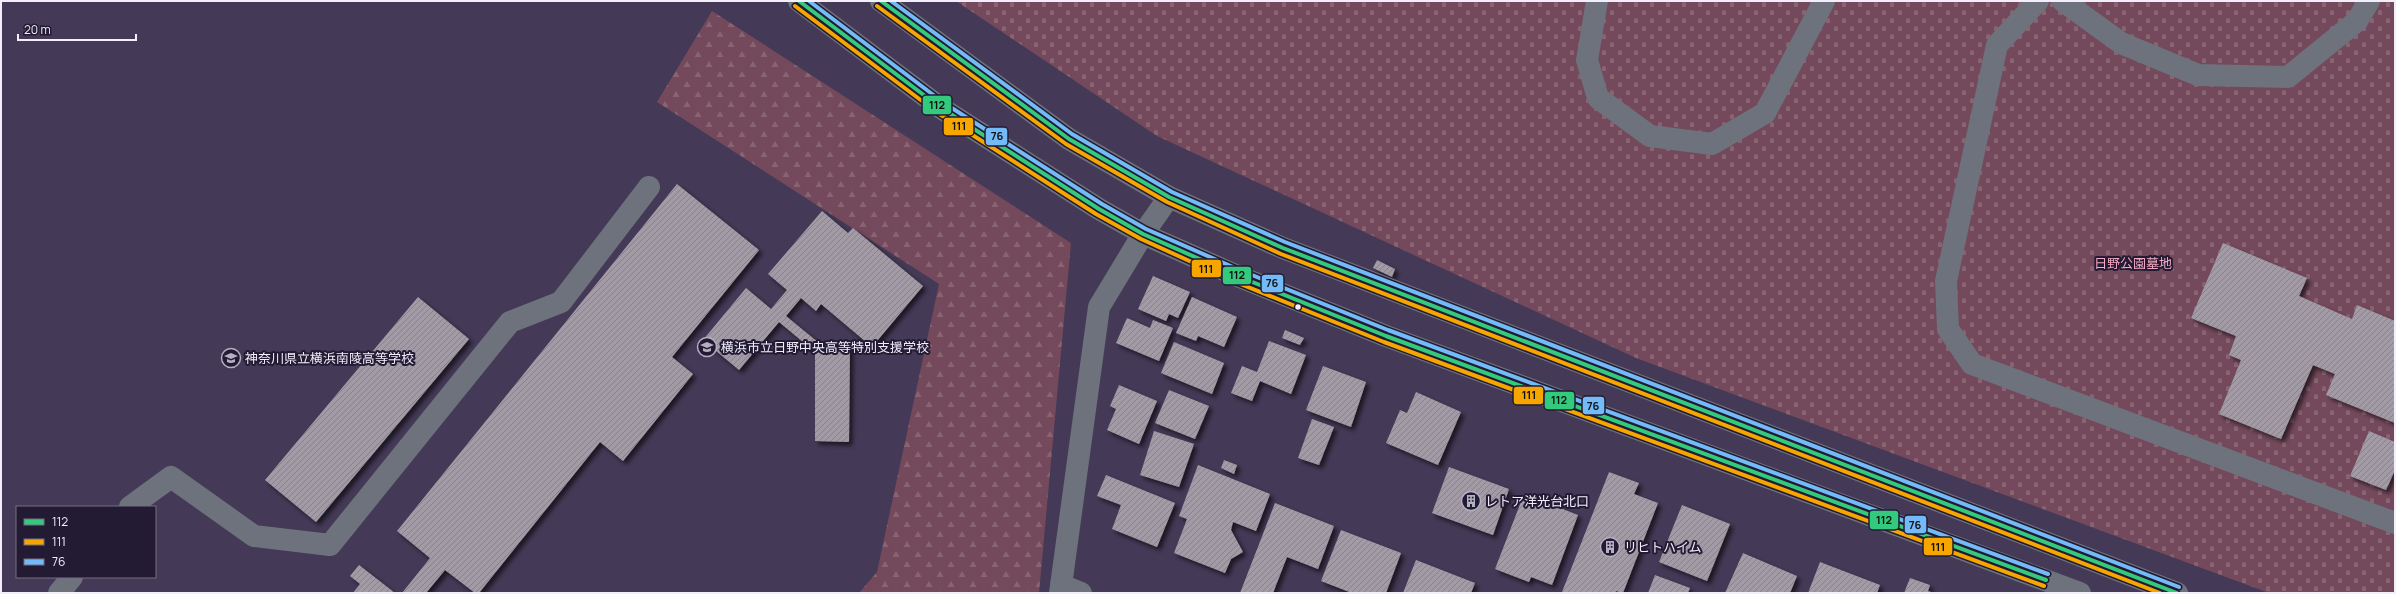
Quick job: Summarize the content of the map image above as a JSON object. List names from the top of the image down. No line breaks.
{"parks":["日野公園墓地"],"places":{"school or university":["横浜市立日野中央高等特別支援学校","神奈川県立横浜南陵高等学校"],"building":["レトア洋光台北口","リヒトハイム"]},"lines":["transit line 112","transit line 76","transit line 111"],"legend":["112","111","76"],"scale_bar":"20 m"}
